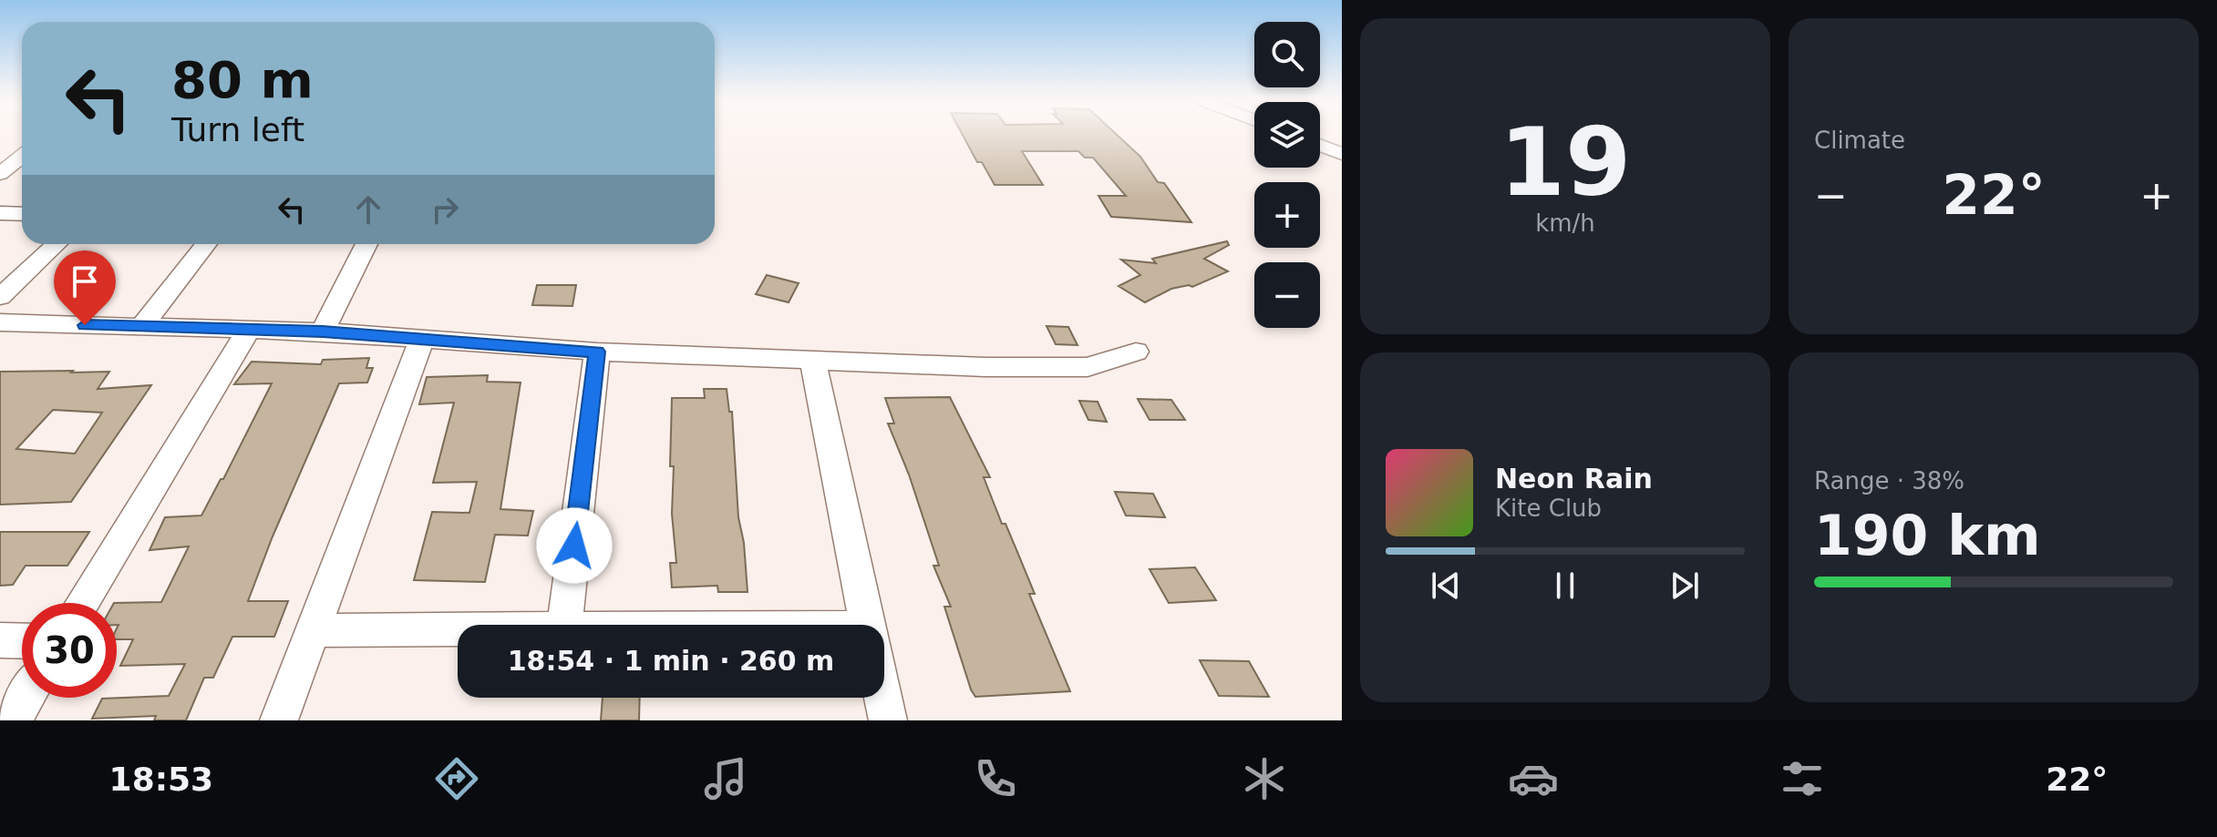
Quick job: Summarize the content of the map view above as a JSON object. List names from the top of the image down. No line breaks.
{"page":{"tile":[["19","km/h"],"Climate",["Range · 38%","190 km"]],"map_buttons":["+","−"],"turn":["80 m","Turn left"],"heat":["−","22°","+"],"song":["Neon Rain","Kite Club"],"limit":"30","trip":"18:54 · 1 min · 260 m","tabs":["18:53","22°"]}}
